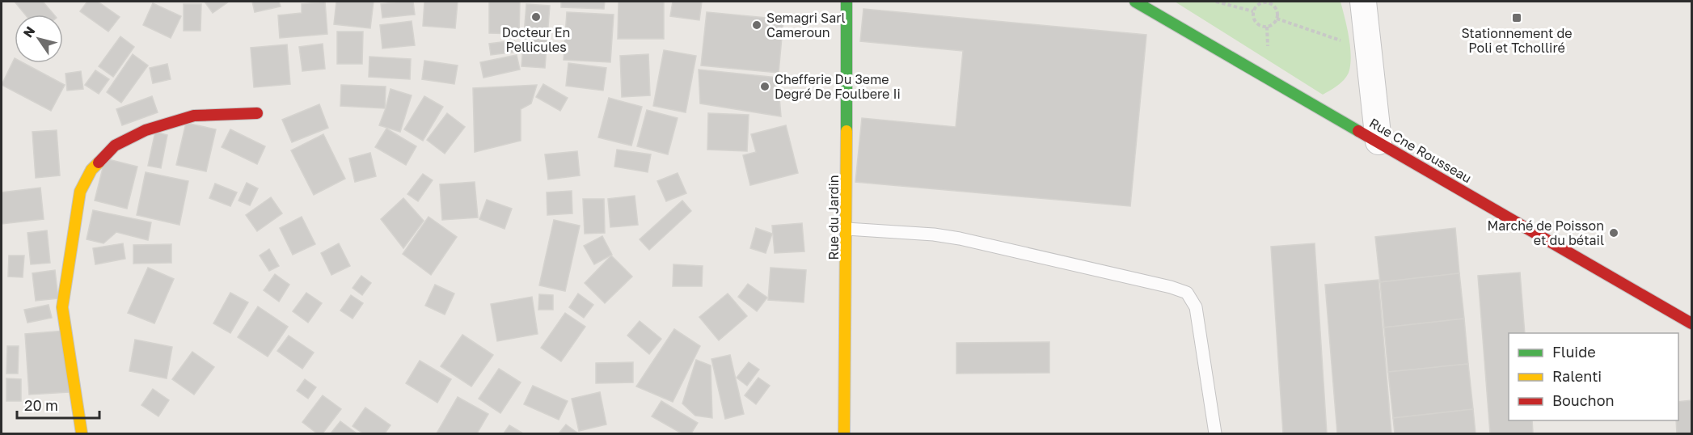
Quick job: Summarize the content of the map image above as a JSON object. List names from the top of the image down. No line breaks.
{"streets":{"street":["Rue Cne Rousseau","Rue du Jardin"]},"places":{"other":["Docteur En Pellicules","Semagri Sarl Cameroun","Chefferie Du 3eme Degré De Foulbere Ii","Marché de Poisson et du bétail"],"transit":["Stationnement de Poli et Tcholliré"]},"legend":["Fluide","Ralenti","Bouchon"],"scale_bar":"20 m","north":"top left"}
